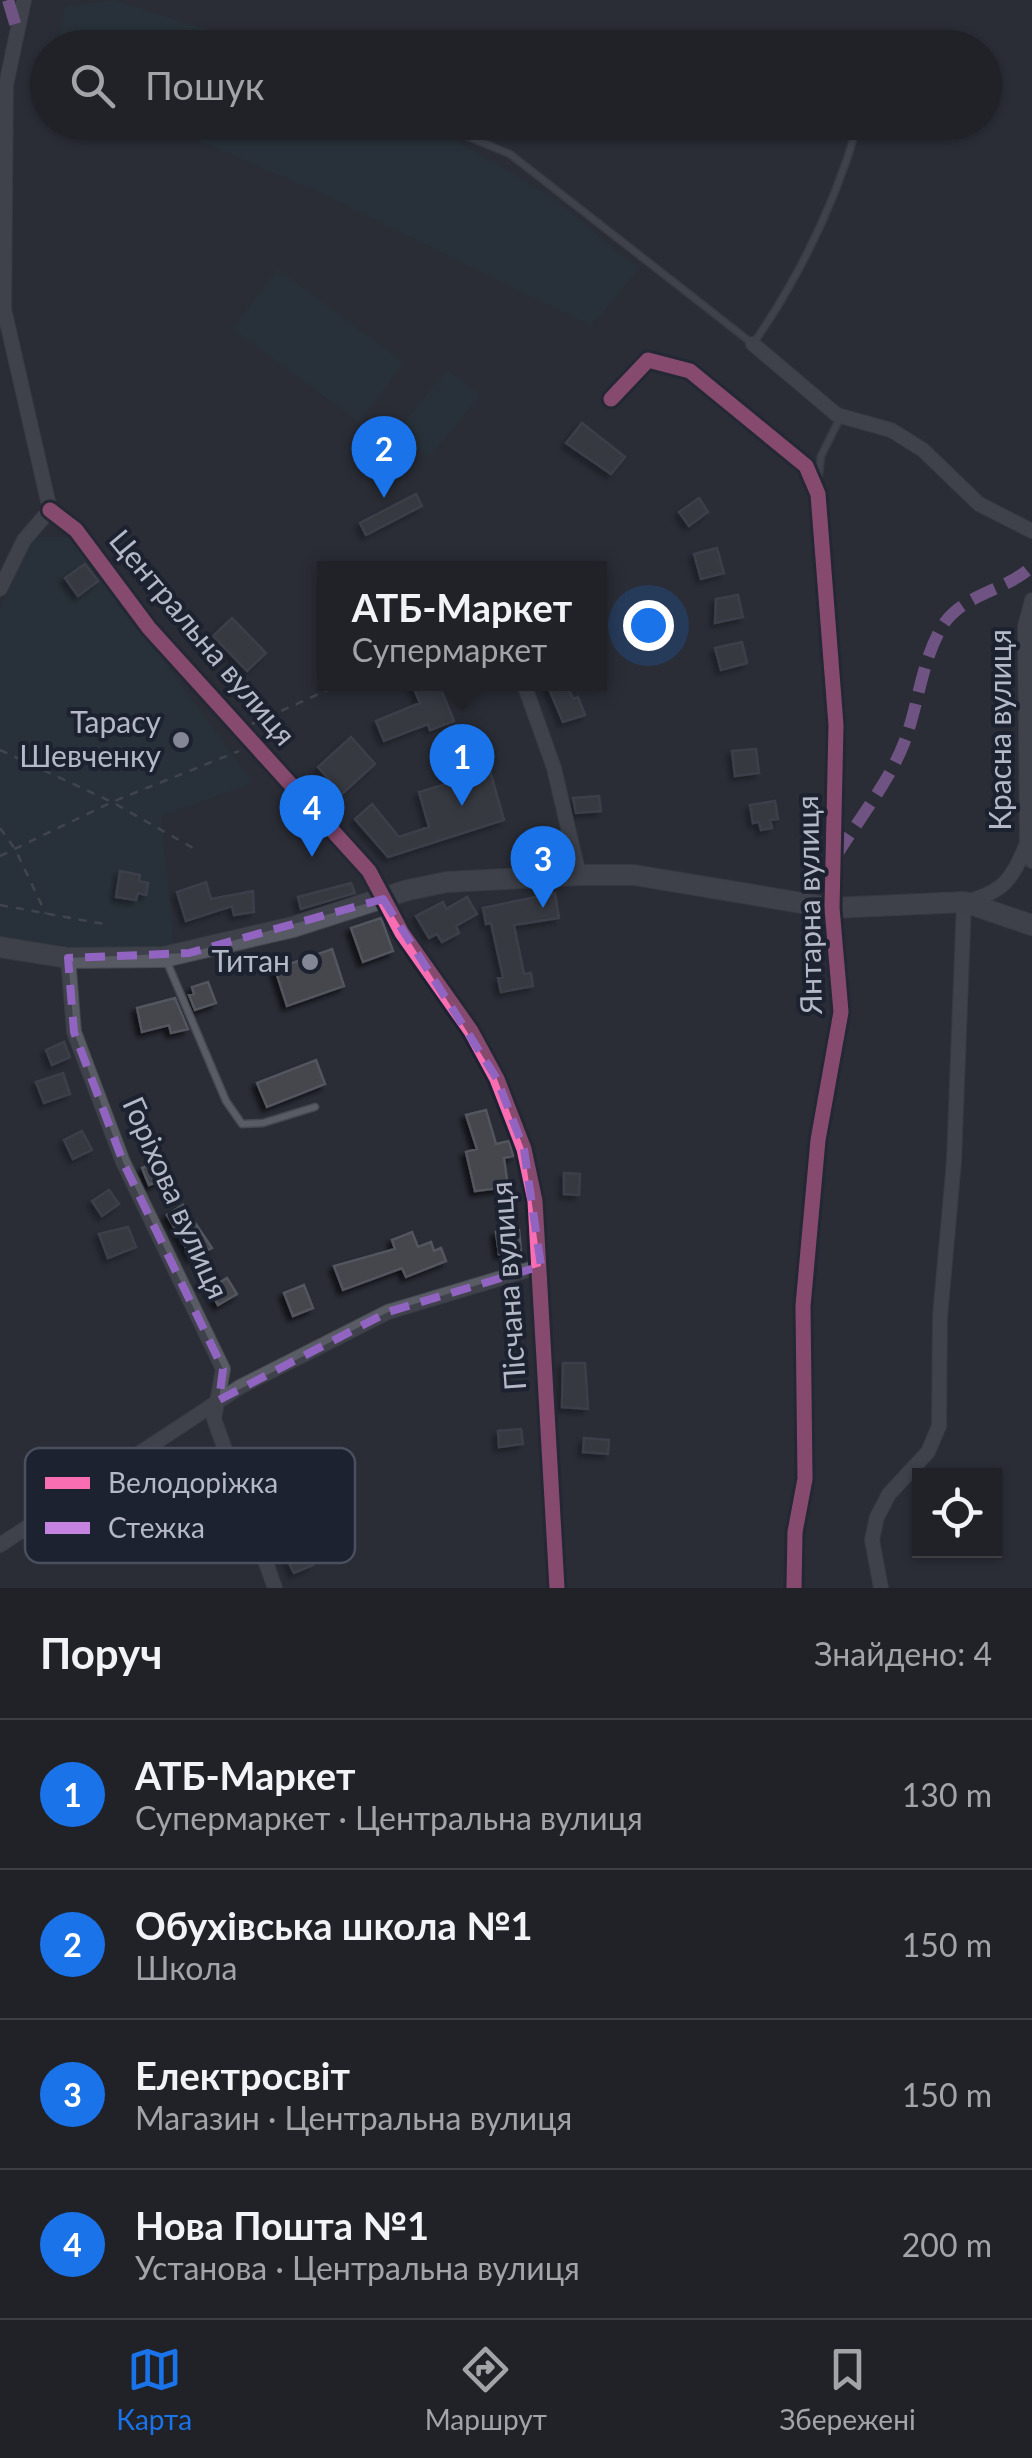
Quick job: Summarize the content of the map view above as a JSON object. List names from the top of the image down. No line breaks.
{"streets":{"street":["Центральна вулиця","Красна вулиця","Янтарна вулиця","Горіхова вулиця","Пісчана вулиця"]},"crossings":[["Центральна вулиця","Пісчана вулиця"]],"places":["Тарасу Шевченку","Титан"],"legend":["Велодоріжка","Стежка"],"page":{"search":"Пошук","pins":["2","1","4","3"],"popup":["АТБ-Маркет","Супермаркет"],"heading":["Поруч","Знайдено: 4"],"list":[{"mark":"1","name":"АТБ-Маркет","note":"Супермаркет · Центральна вулиця","value":"130 m"},{"mark":"2","name":"Обухівська школа №1","note":"Школа","value":"150 m"},{"mark":"3","name":"Електросвіт","note":"Магазин · Центральна вулиця","value":"150 m"},{"mark":"4","name":"Нова Пошта №1","note":"Установа · Центральна вулиця","value":"200 m"}],"nav":["Карта","Маршрут","Збережені"]}}
